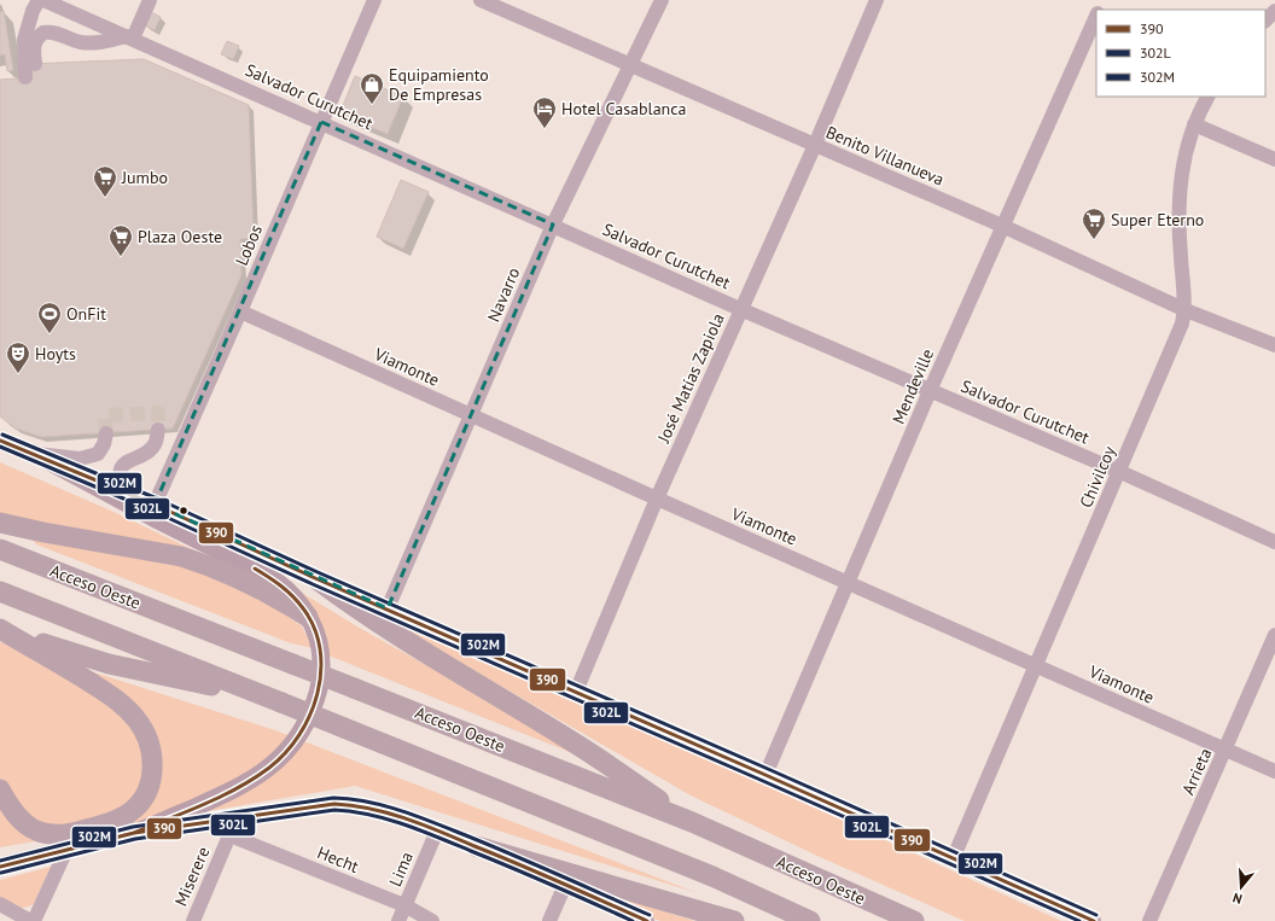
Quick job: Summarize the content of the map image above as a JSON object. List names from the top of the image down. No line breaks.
{"streets":{"highway":["Acceso Oeste"],"street":["Salvador Curutchet","Benito Villanueva","Lobos","Navarro","Viamonte","José Matías Zapiola","Mendeville","Chivilcoy","Arrieta","Hecht","Lima","Miserere"]},"crossings":[["Salvador Curutchet","Lobos"],["Salvador Curutchet","Navarro"],["Salvador Curutchet","José Matías Zapiola"],["Salvador Curutchet","Mendeville"],["Salvador Curutchet","Chivilcoy"],["Benito Villanueva","Navarro"],["Benito Villanueva","José Matías Zapiola"],["Benito Villanueva","Mendeville"],["Benito Villanueva","Chivilcoy"],["Lobos","Viamonte"],["Navarro","Viamonte"],["Viamonte","José Matías Zapiola"],["Viamonte","Mendeville"],["Viamonte","Chivilcoy"],["Viamonte","Arrieta"],["Hecht","Lima"],["Hecht","Miserere"]],"places":{"shop":["Equipamiento De Empresas"],"hotel":["Hotel Casablanca"],"supermarket":["Jumbo","Super Eterno","Plaza Oeste"],"sports":["OnFit"],"theatre":["Hoyts"]},"lines":["transit line 302M","transit line 390","transit line 302L"],"legend":["390","302L","302M"],"north":"bottom"}
